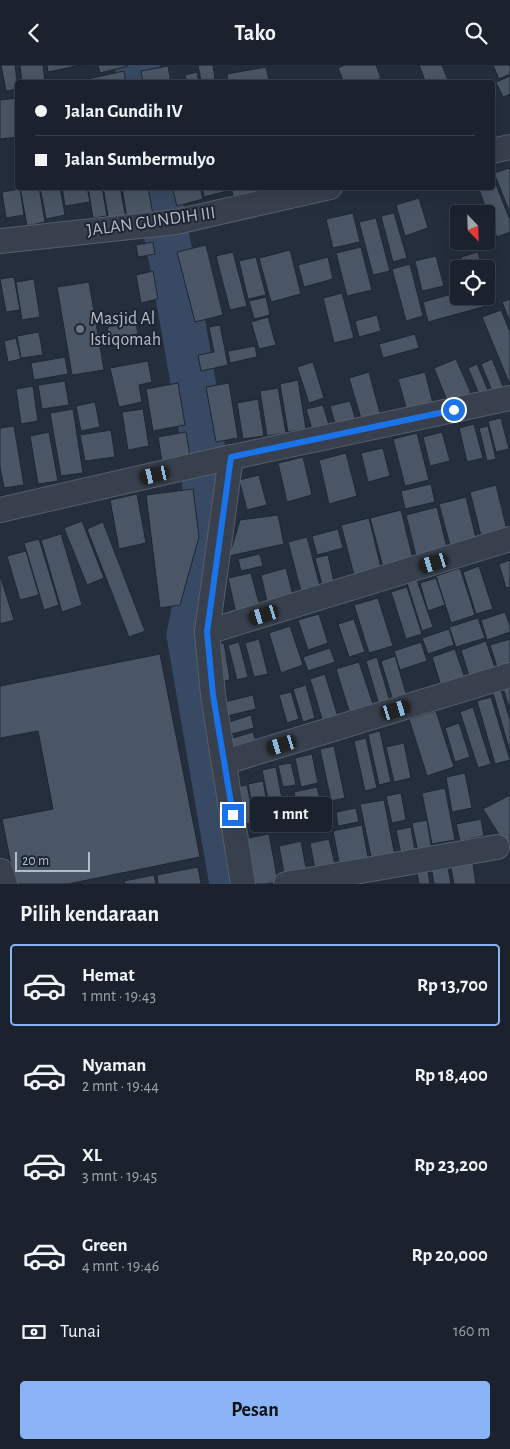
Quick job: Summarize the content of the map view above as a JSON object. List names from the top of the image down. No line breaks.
{"streets":{"street":["JALAN GUNDIH III"]},"places":["Masjid Al Istiqomah"],"scale_bar":"20 m","north":"bottom right","page":{"header":"Tako","banner":["Jalan Gundih IV","Jalan Sumbermulyo"],"bubble":"1 mnt","scale":"20 m","heading":"Pilih kendaraan","list":[{"name":"Hemat","note":"1 mnt · 19:43","value":"Rp 13,700"},{"name":"Nyaman","note":"2 mnt · 19:44","value":"Rp 18,400"},{"name":"XL","note":"3 mnt · 19:45","value":"Rp 23,200"},{"name":"Green","note":"4 mnt · 19:46","value":"Rp 20,000"}],"pay":["Tunai","160 m"],"buttons":"Pesan"}}
